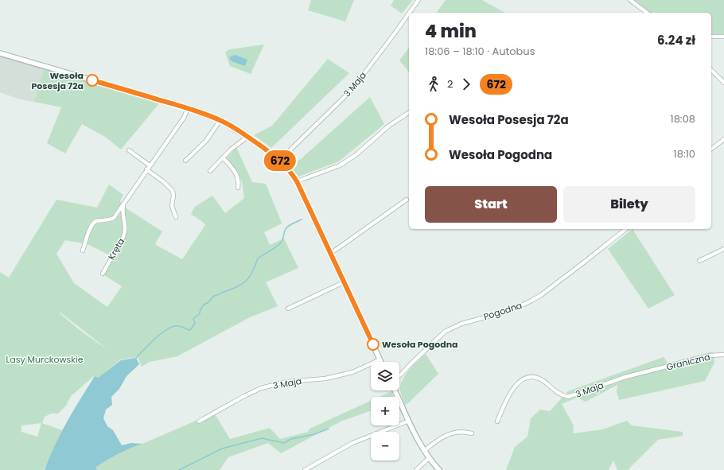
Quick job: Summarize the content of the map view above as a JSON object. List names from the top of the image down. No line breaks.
{"streets":{"street":["3 Maja","Kręta","Pogodna","Graniczna"]},"crossings":[["3 Maja","Graniczna"]],"parks":["Lasy Murckowskie"],"places":["Wesoła Posesja 72a","Wesoła Pogodna"],"lines":["bus line 672"],"page":{"on_map":"672","heading":["4 min","18:06 – 18:10 · Autobus","6.24 zł"],"legs":["2","672"],"list":[{"name":"Wesoła Posesja 72a","value":"18:08"},{"name":"Wesoła Pogodna","value":"18:10"}],"buttons":["Start","Bilety"],"map_buttons":["+","−"]}}
